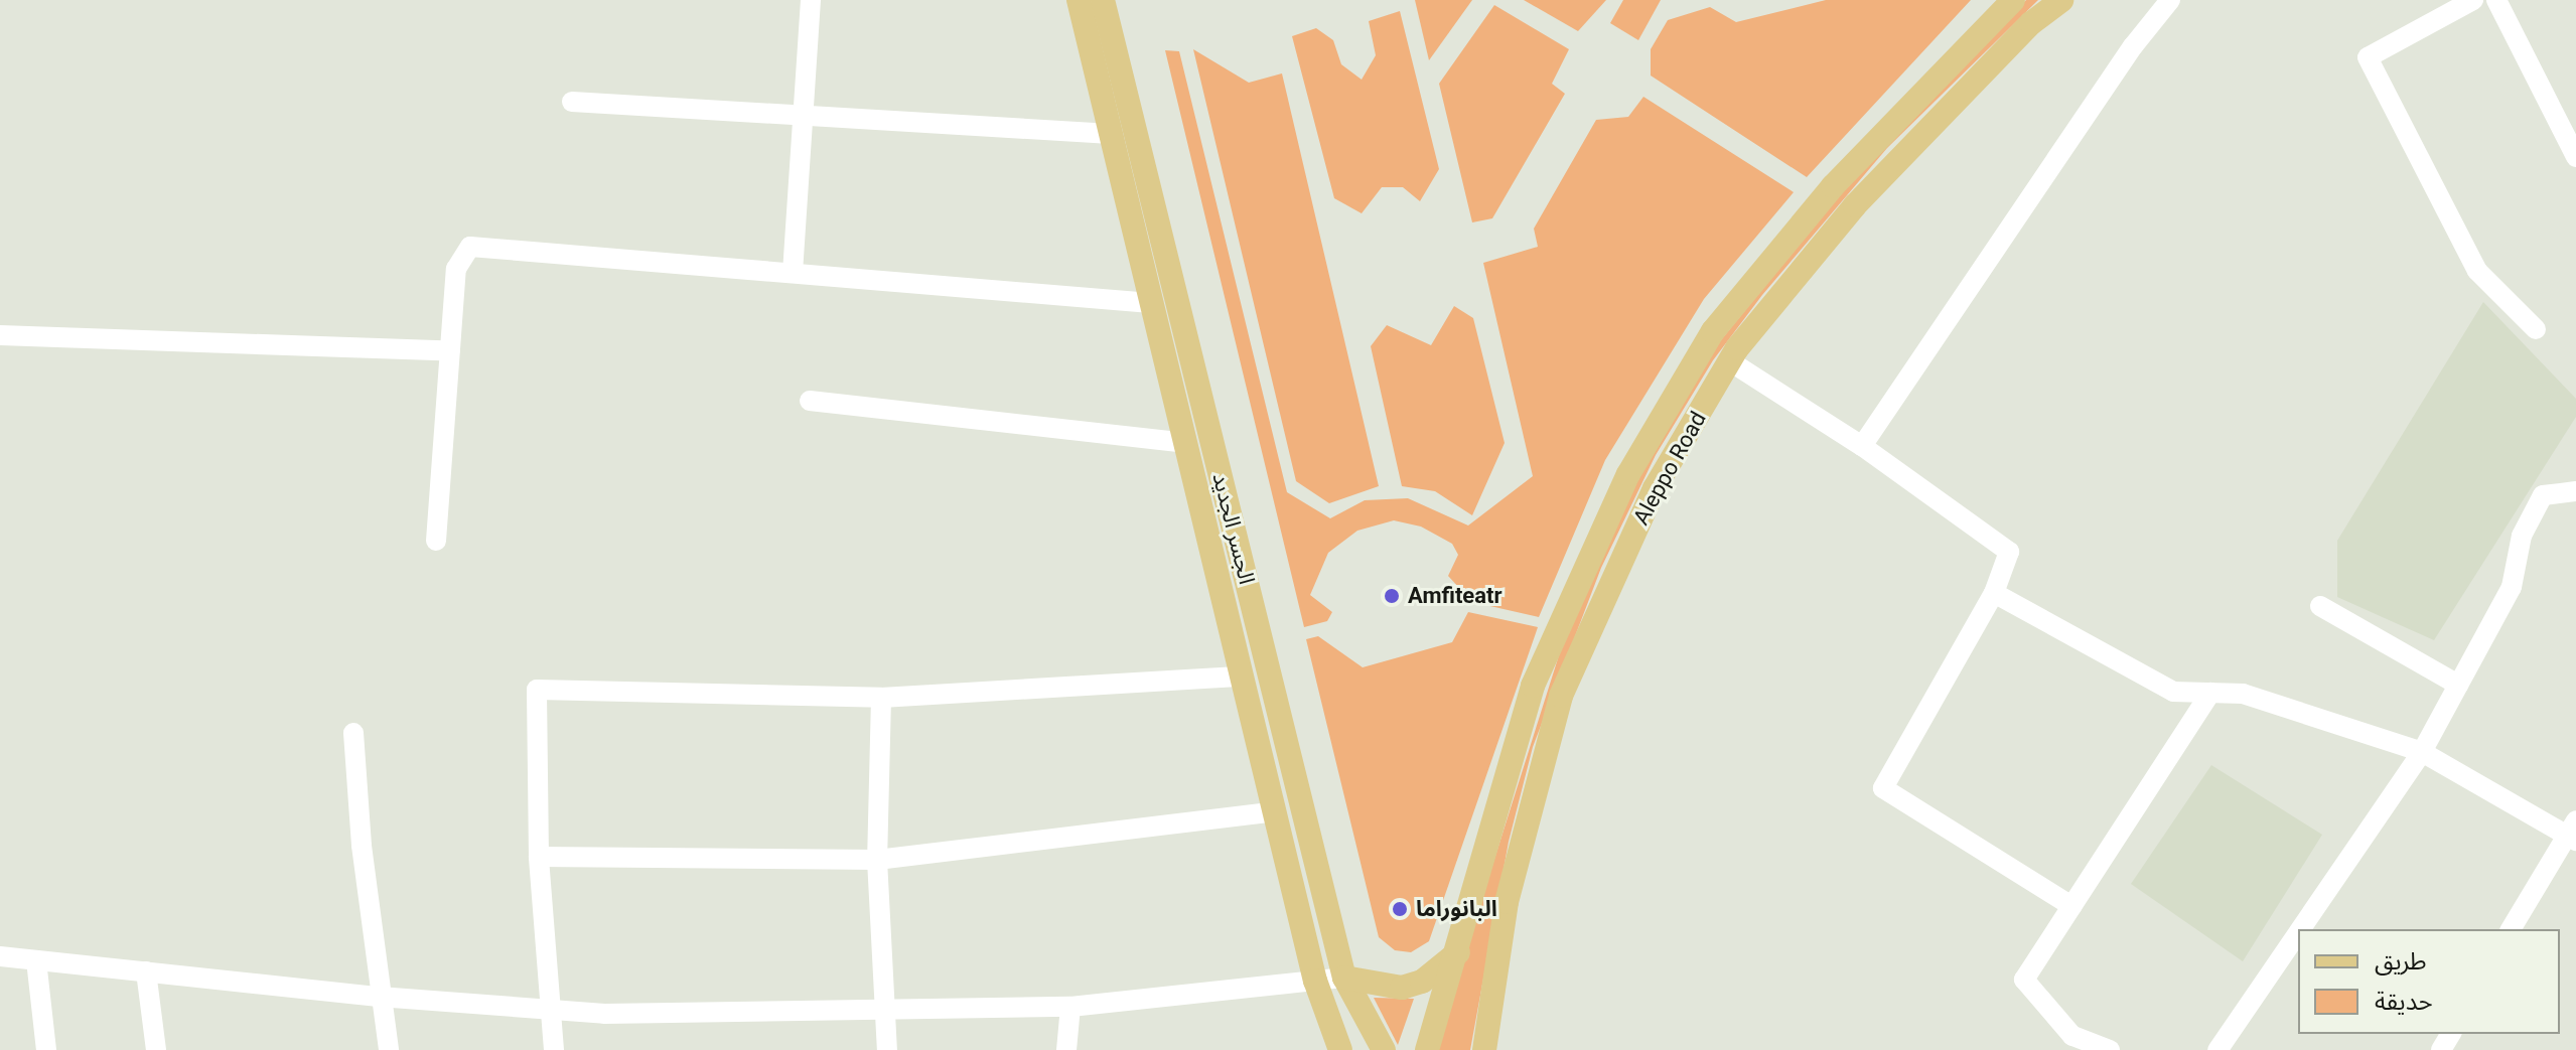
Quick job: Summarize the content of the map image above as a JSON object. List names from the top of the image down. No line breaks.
{"streets":{"main road":["Aleppo Road","الجسر الجديد"]},"places":["Amfiteatr","البانوراما"],"legend":["طريق","حديقة"]}
